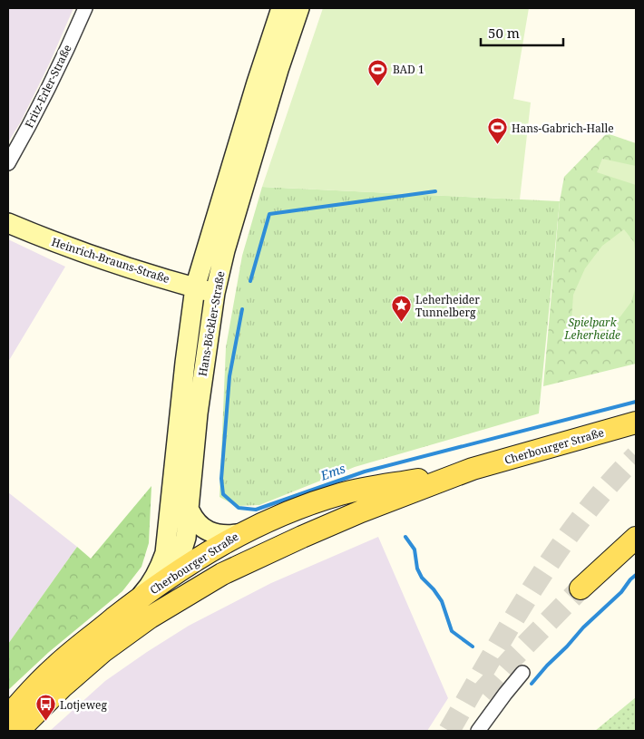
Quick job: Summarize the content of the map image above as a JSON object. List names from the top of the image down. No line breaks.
{"streets":{"main road":["Cherbourger Straße"],"street":["Fritz-Erler-Straße","Heinrich-Brauns-Straße","Hans-Böckler-Straße"]},"crossings":[["Heinrich-Brauns-Straße","Hans-Böckler-Straße"],["Hans-Böckler-Straße","Cherbourger Straße"]],"water":["Ems"],"parks":["Spielpark Leherheide"],"places":{"sports":["BAD 1","Hans-Gabrich-Halle"],"place":["Leherheider Tunnelberg"],"bus stop":["Lotjeweg"]},"scale_bar":"50 m"}
